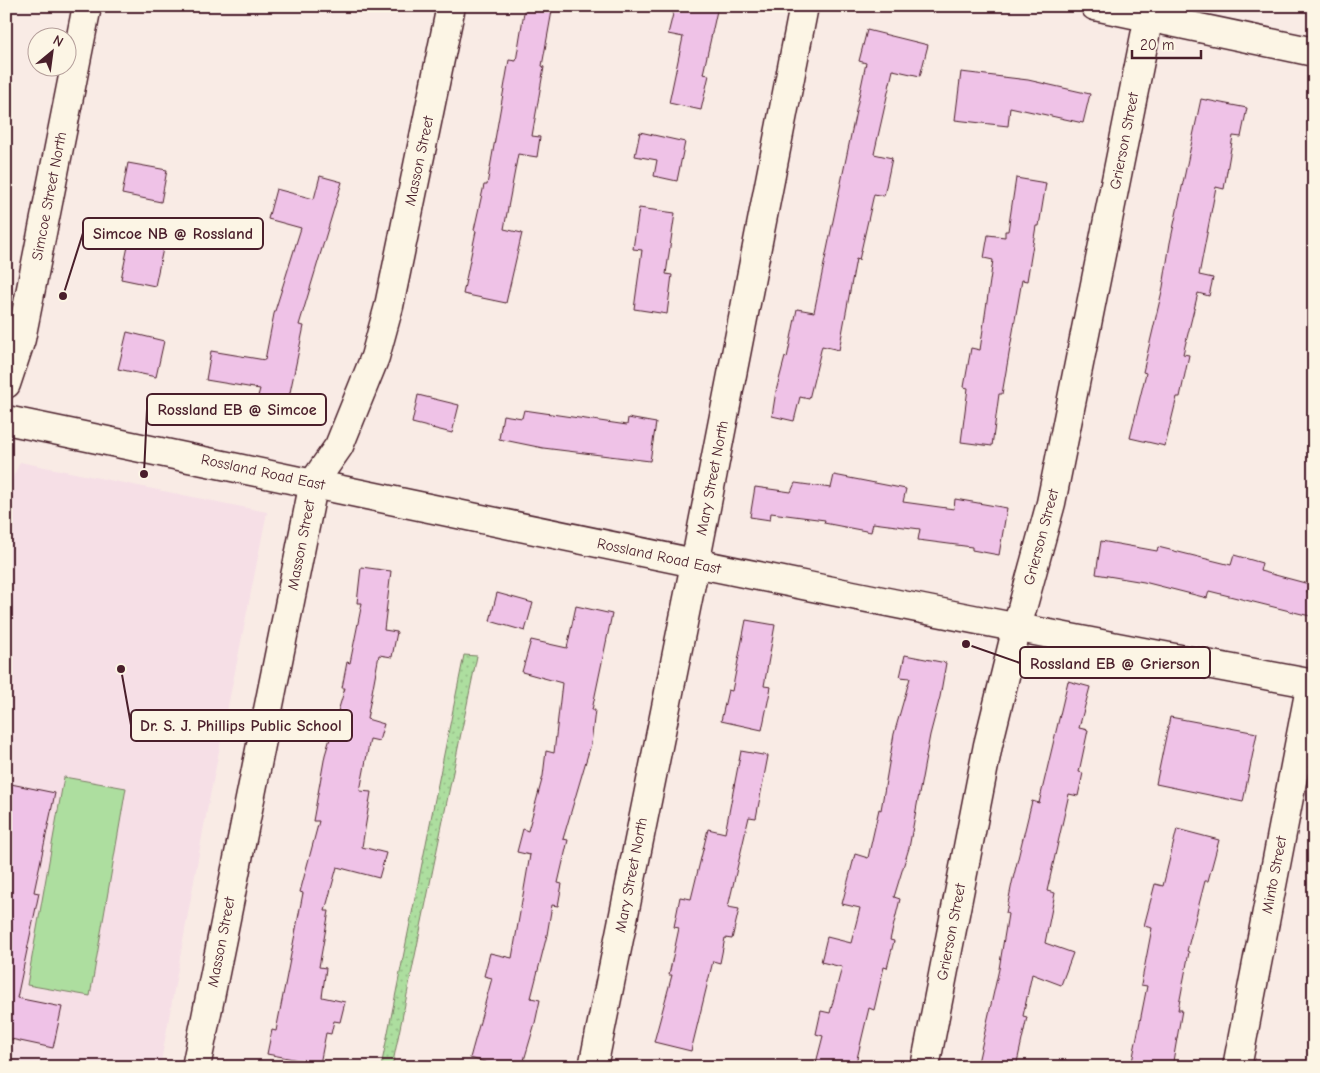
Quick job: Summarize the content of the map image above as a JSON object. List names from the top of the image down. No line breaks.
{"streets":{"street":["Grierson Street","Masson Street","Simcoe Street North","Rossland Road East","Mary Street North","Minto Street"]},"crossings":[["Grierson Street","Rossland Road East"],["Masson Street","Rossland Road East"],["Rossland Road East","Mary Street North"],["Rossland Road East","Minto Street"]],"places":["Simcoe NB @ Rossland","Rossland EB @ Simcoe","Rossland EB @ Grierson","Dr. S. J. Phillips Public School"],"scale_bar":"20 m","north":"top right"}
